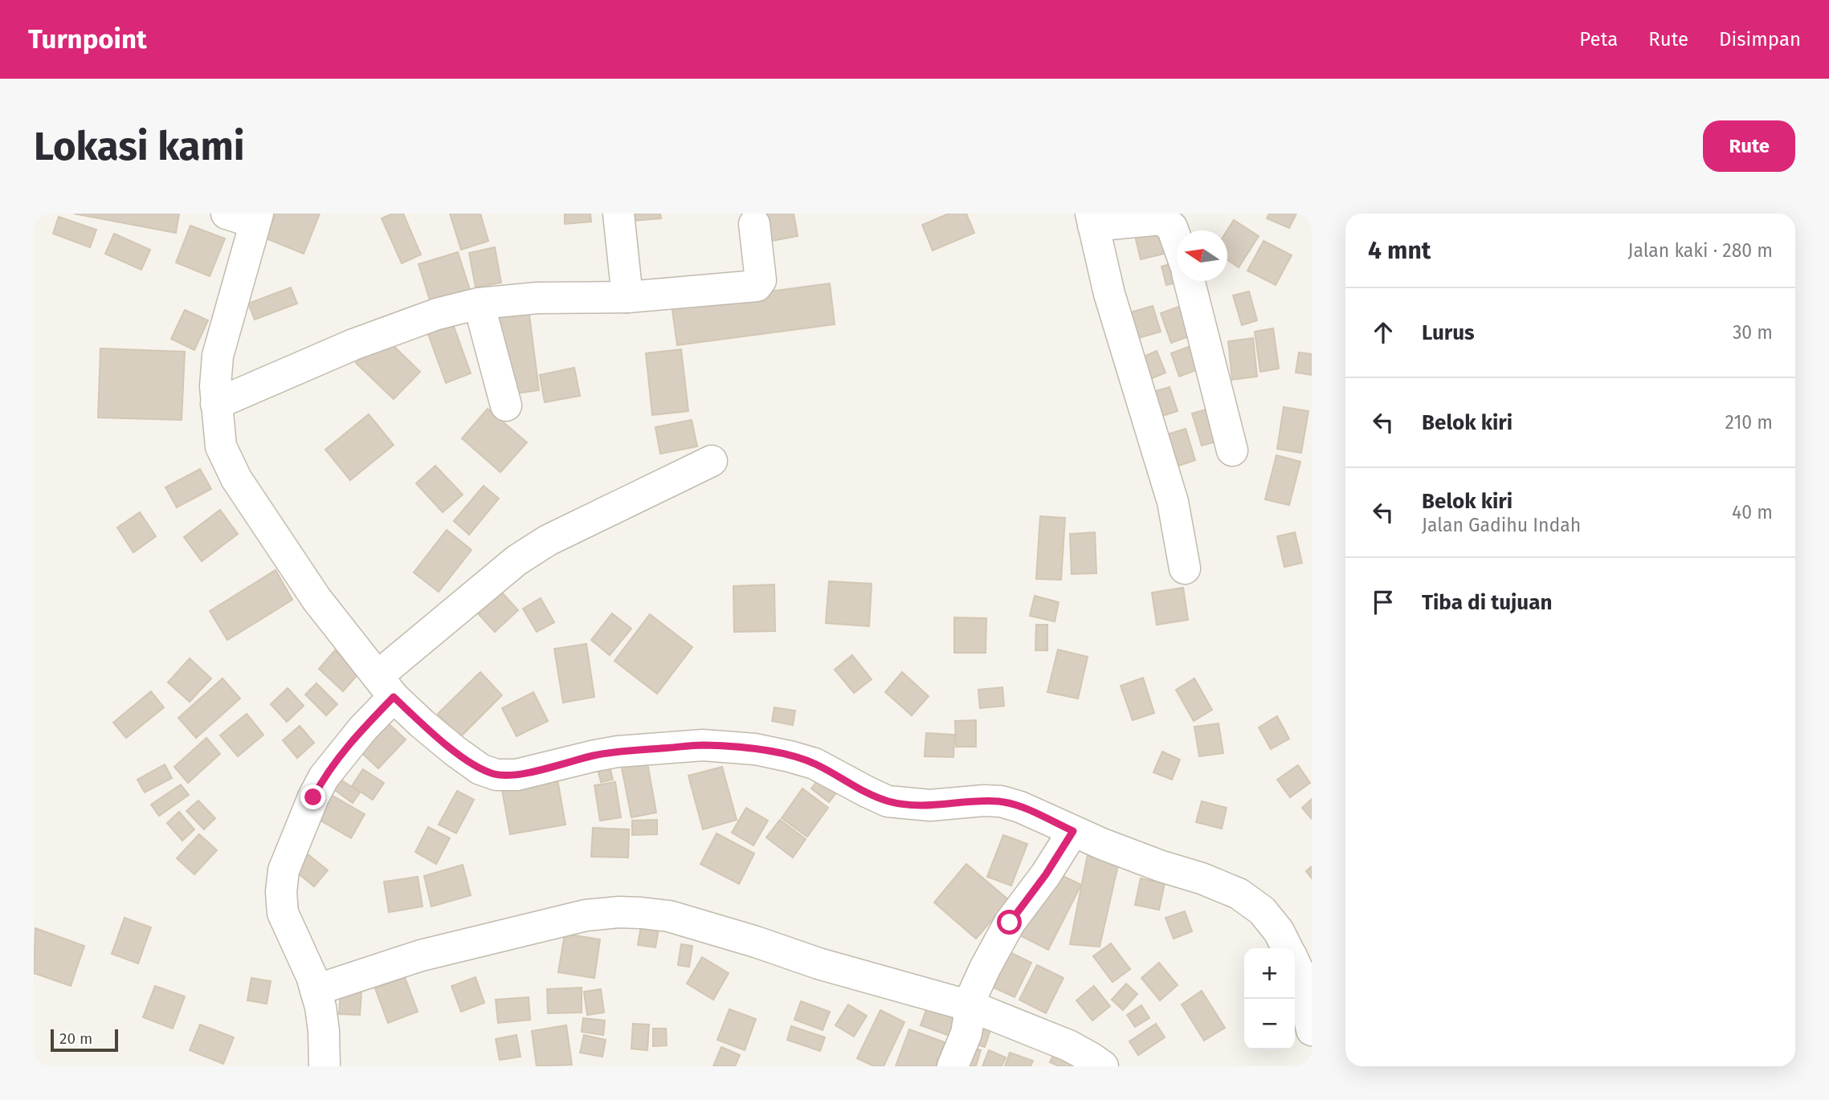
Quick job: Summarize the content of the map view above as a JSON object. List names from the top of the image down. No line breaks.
{"scale_bar":"20 m","north":"left","page":{"header":"Turnpoint","nav":["Peta","Rute","Disimpan"],"buttons":"Rute","title":"Lokasi kami","heading":["4 mnt","Jalan kaki · 280 m"],"list":[["Lurus","30 m"],["Belok kiri","210 m"],["Belok kiri","Jalan Gadihu Indah","40 m"],"Tiba di tujuan"],"map_buttons":["+","−"],"scale":"20 m"}}
